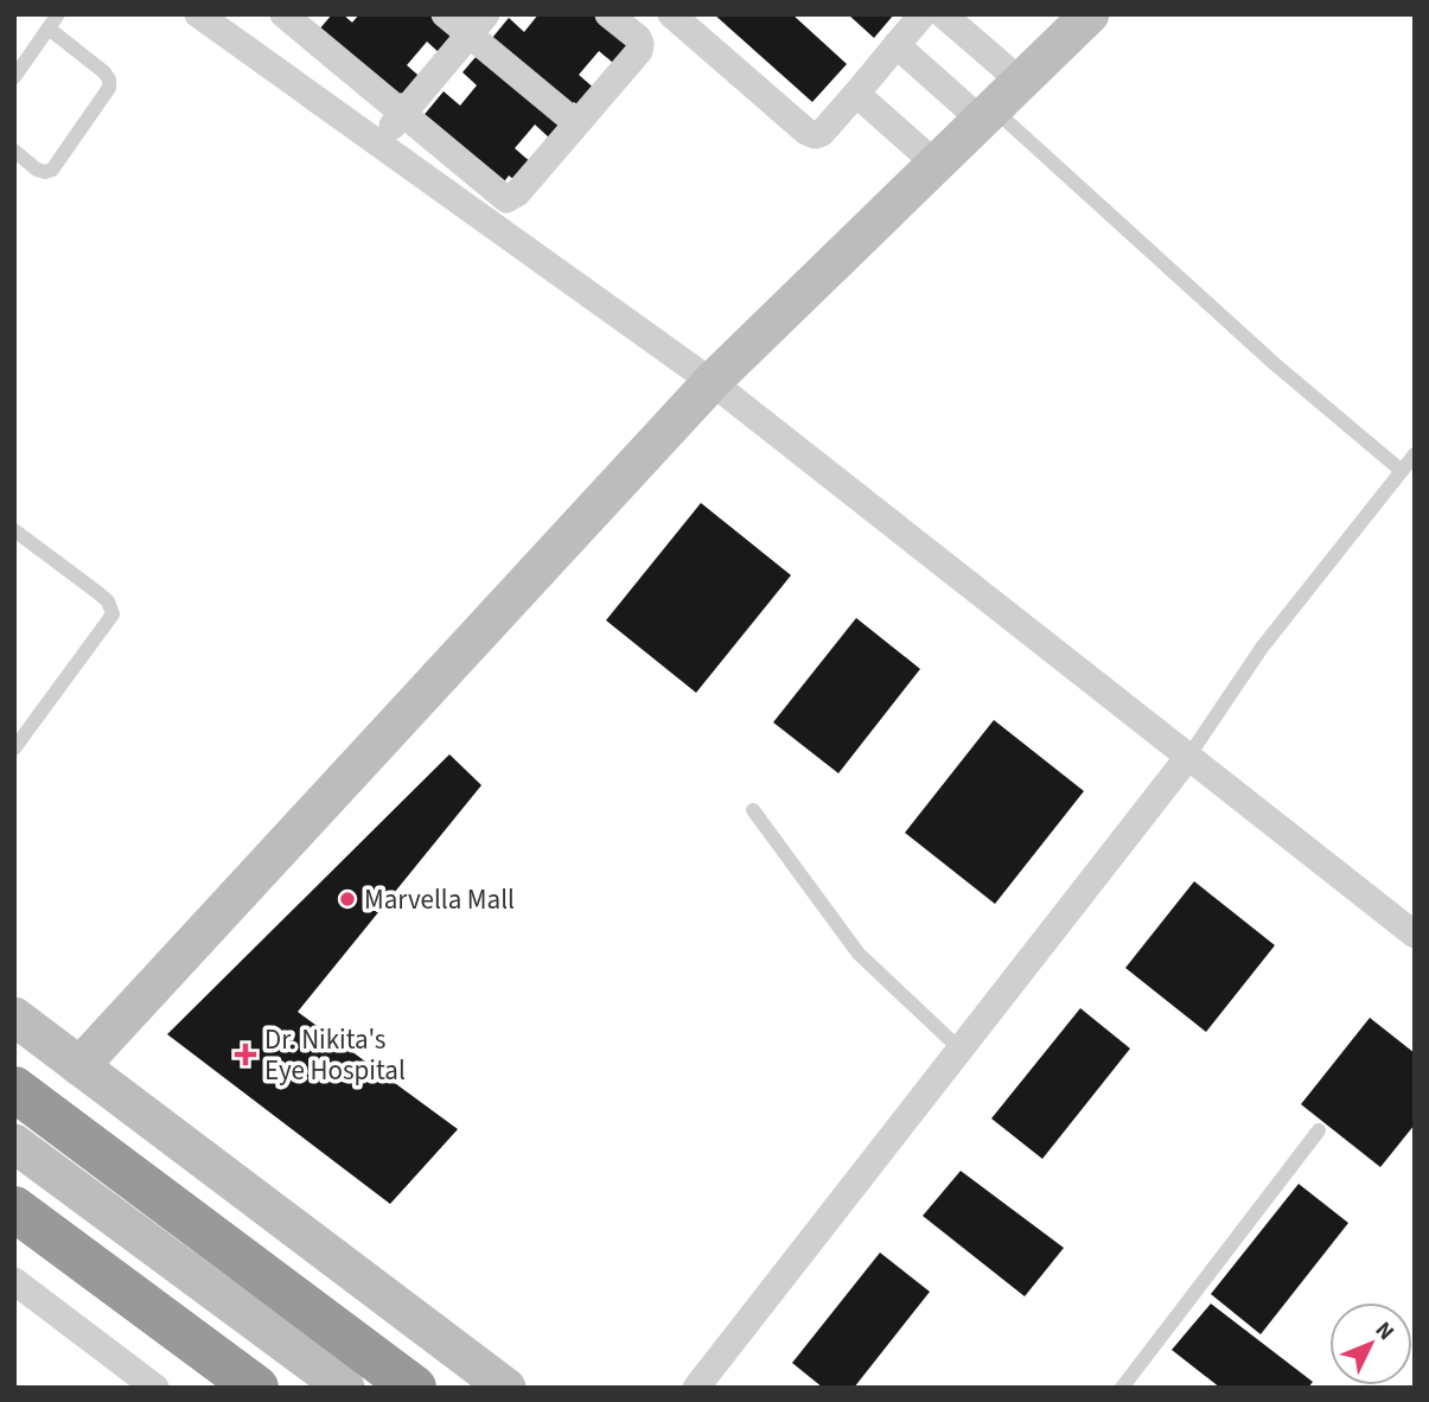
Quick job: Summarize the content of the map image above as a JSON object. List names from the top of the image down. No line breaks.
{"places":{"other":["Marvella Mall"],"health":["Dr. Nikita's Eye Hospital"]},"north":"top right"}
